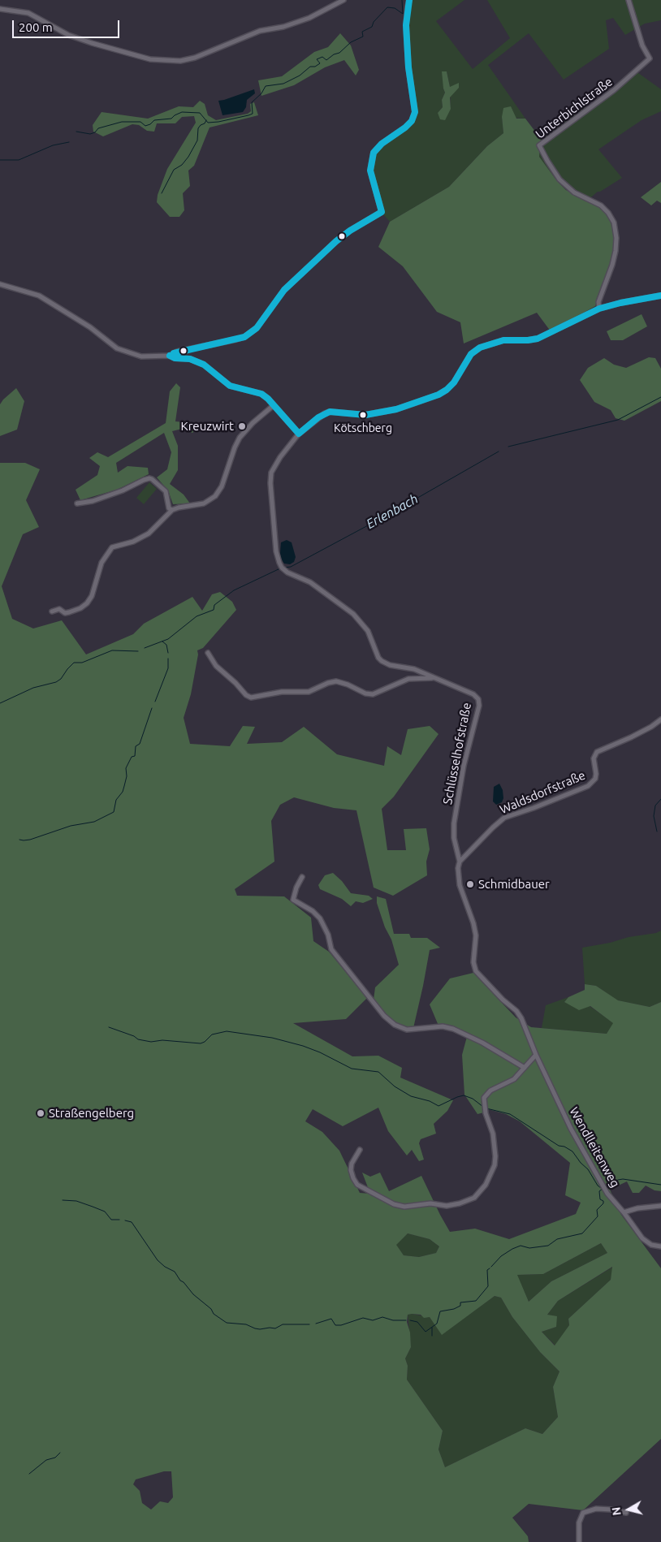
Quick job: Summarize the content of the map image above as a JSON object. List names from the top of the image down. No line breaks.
{"streets":{"street":["Unterbichlstraße","Schlüsselhofstraße","Waldsdorfstraße","Wendlleitenweg"]},"crossings":[["Unterbichlstraße","Schlüsselhofstraße"],["Schlüsselhofstraße","Waldsdorfstraße"]],"water":["Erlenbach"],"places":["Kötschberg","Kreuzwirt","Schmidbauer","Straßengelberg"],"scale_bar":"200 m","north":"left"}
